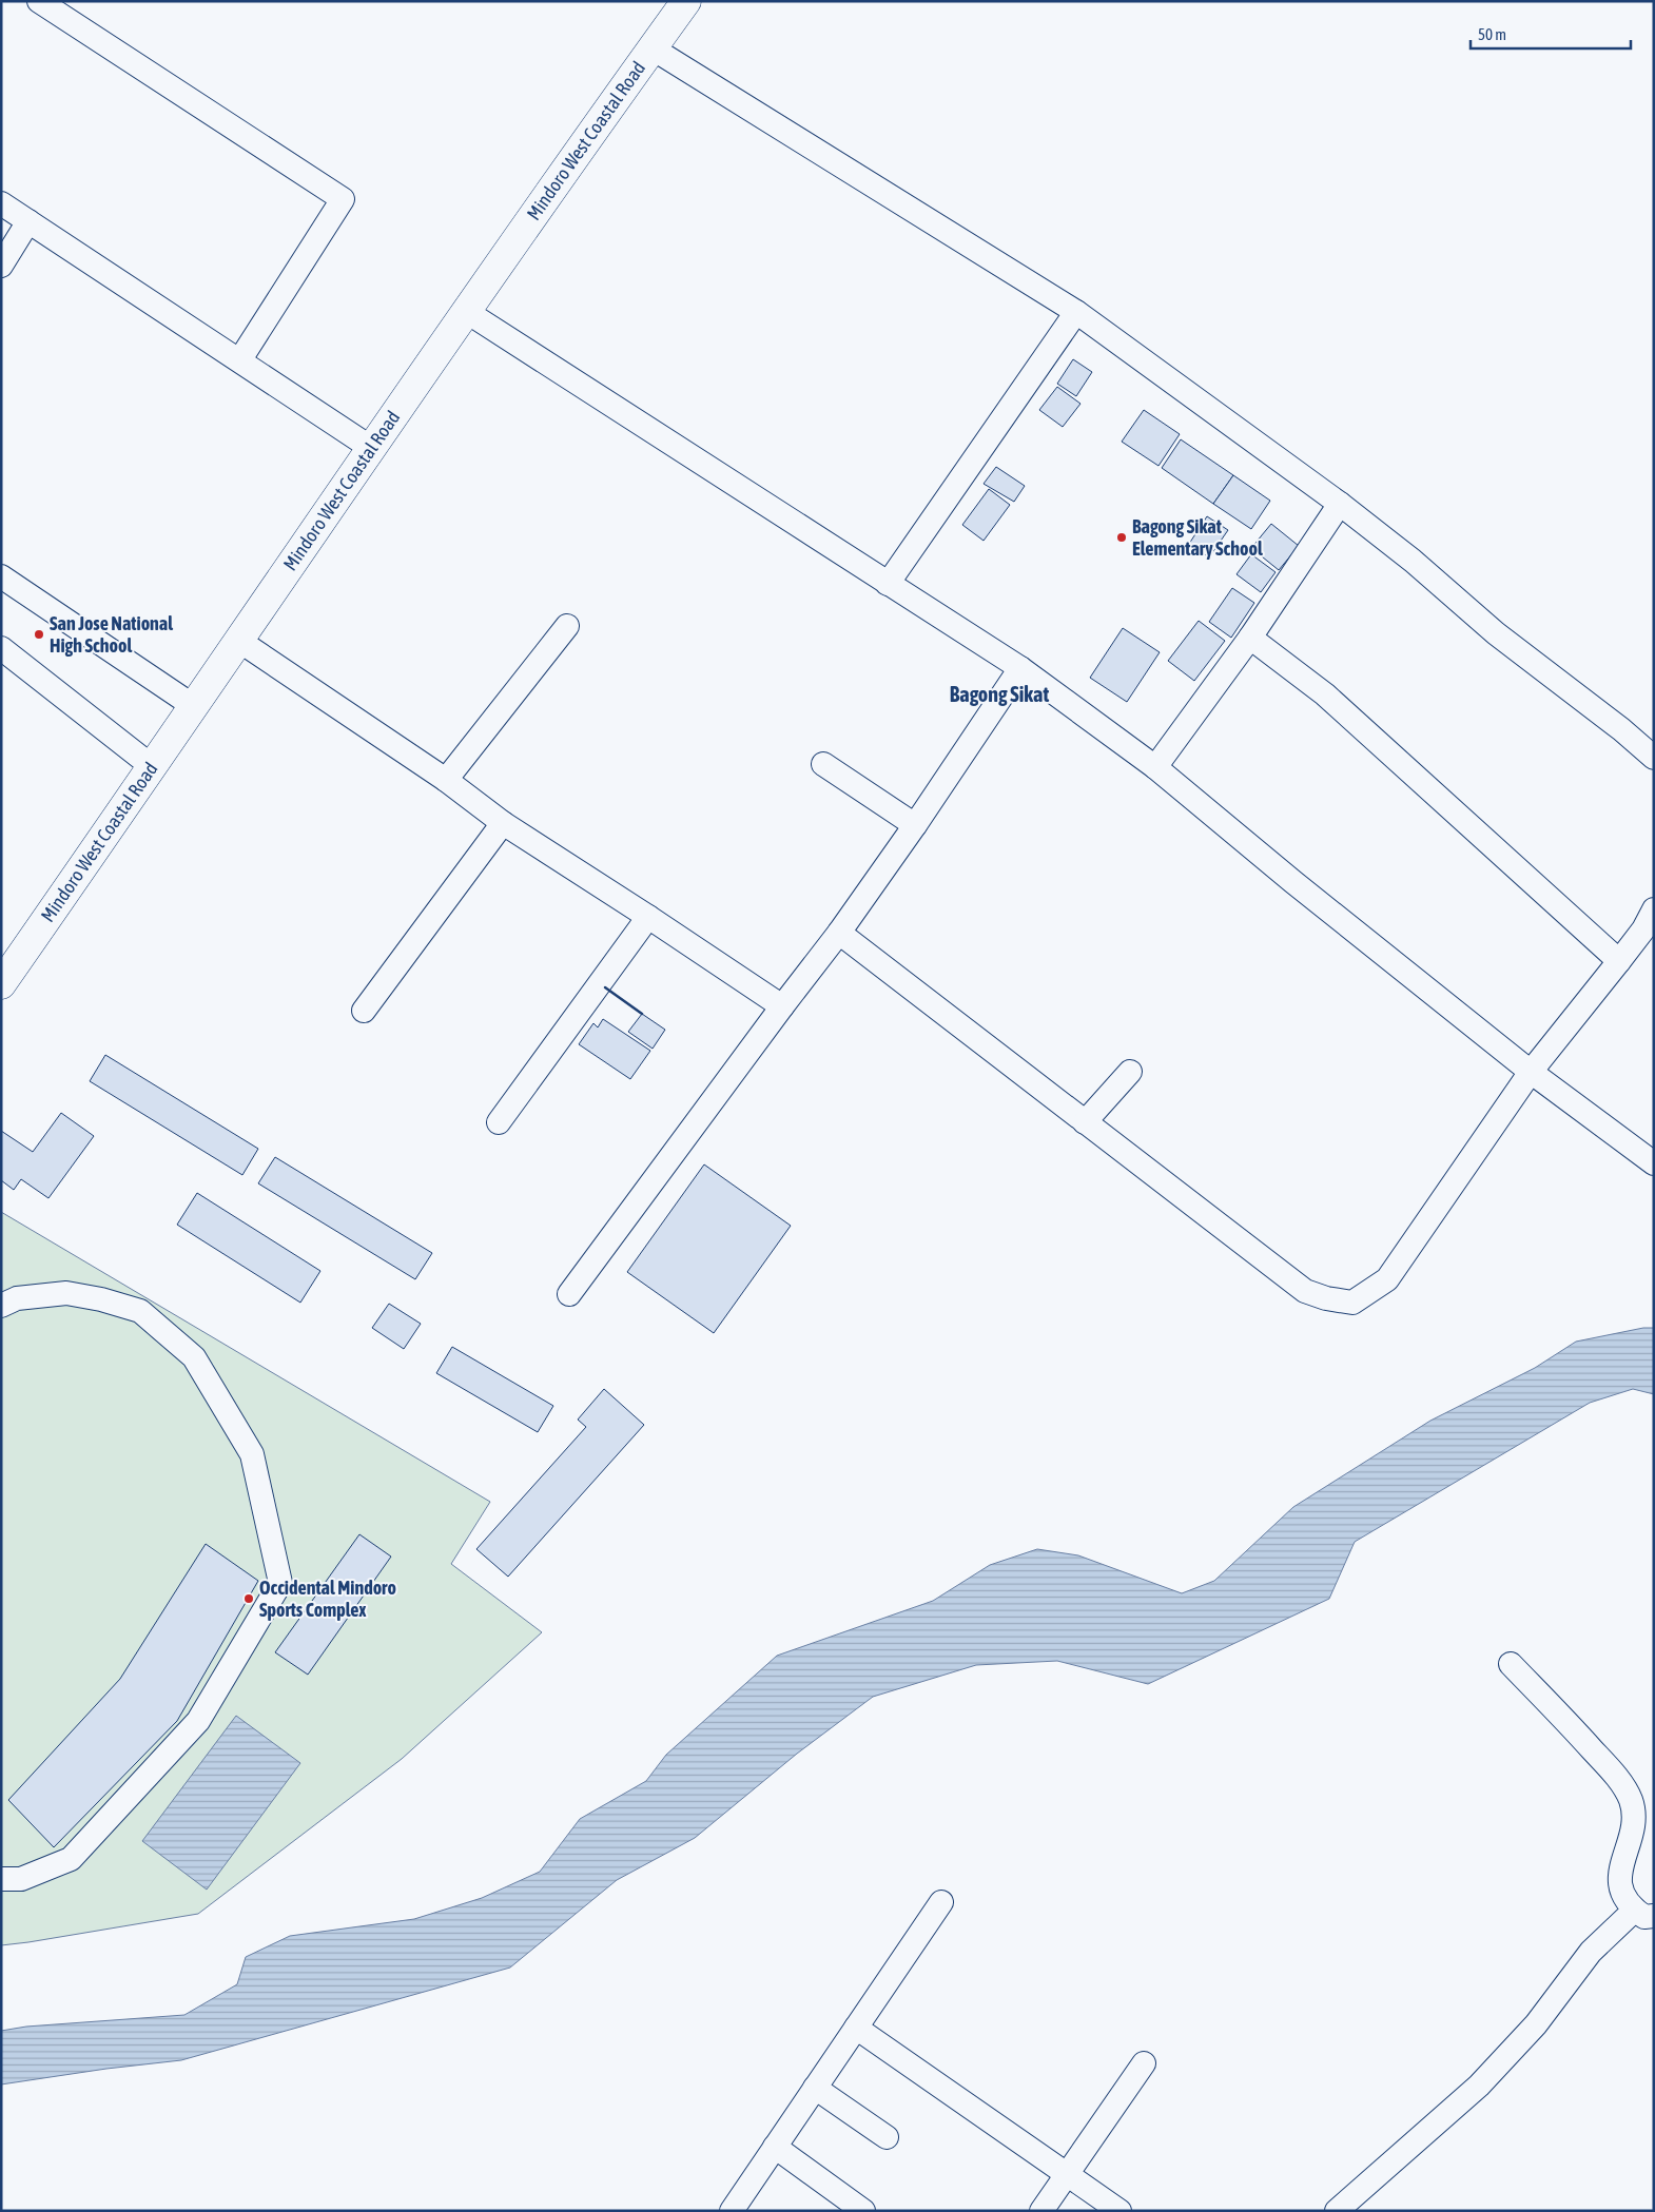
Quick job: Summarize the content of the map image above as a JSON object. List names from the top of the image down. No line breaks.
{"streets":{"main road":["Mindoro West Coastal Road"]},"districts":["Bagong Sikat"],"places":["Bagong Sikat Elementary School","San Jose National High School","Occidental Mindoro Sports Complex"],"scale_bar":"50 m"}
